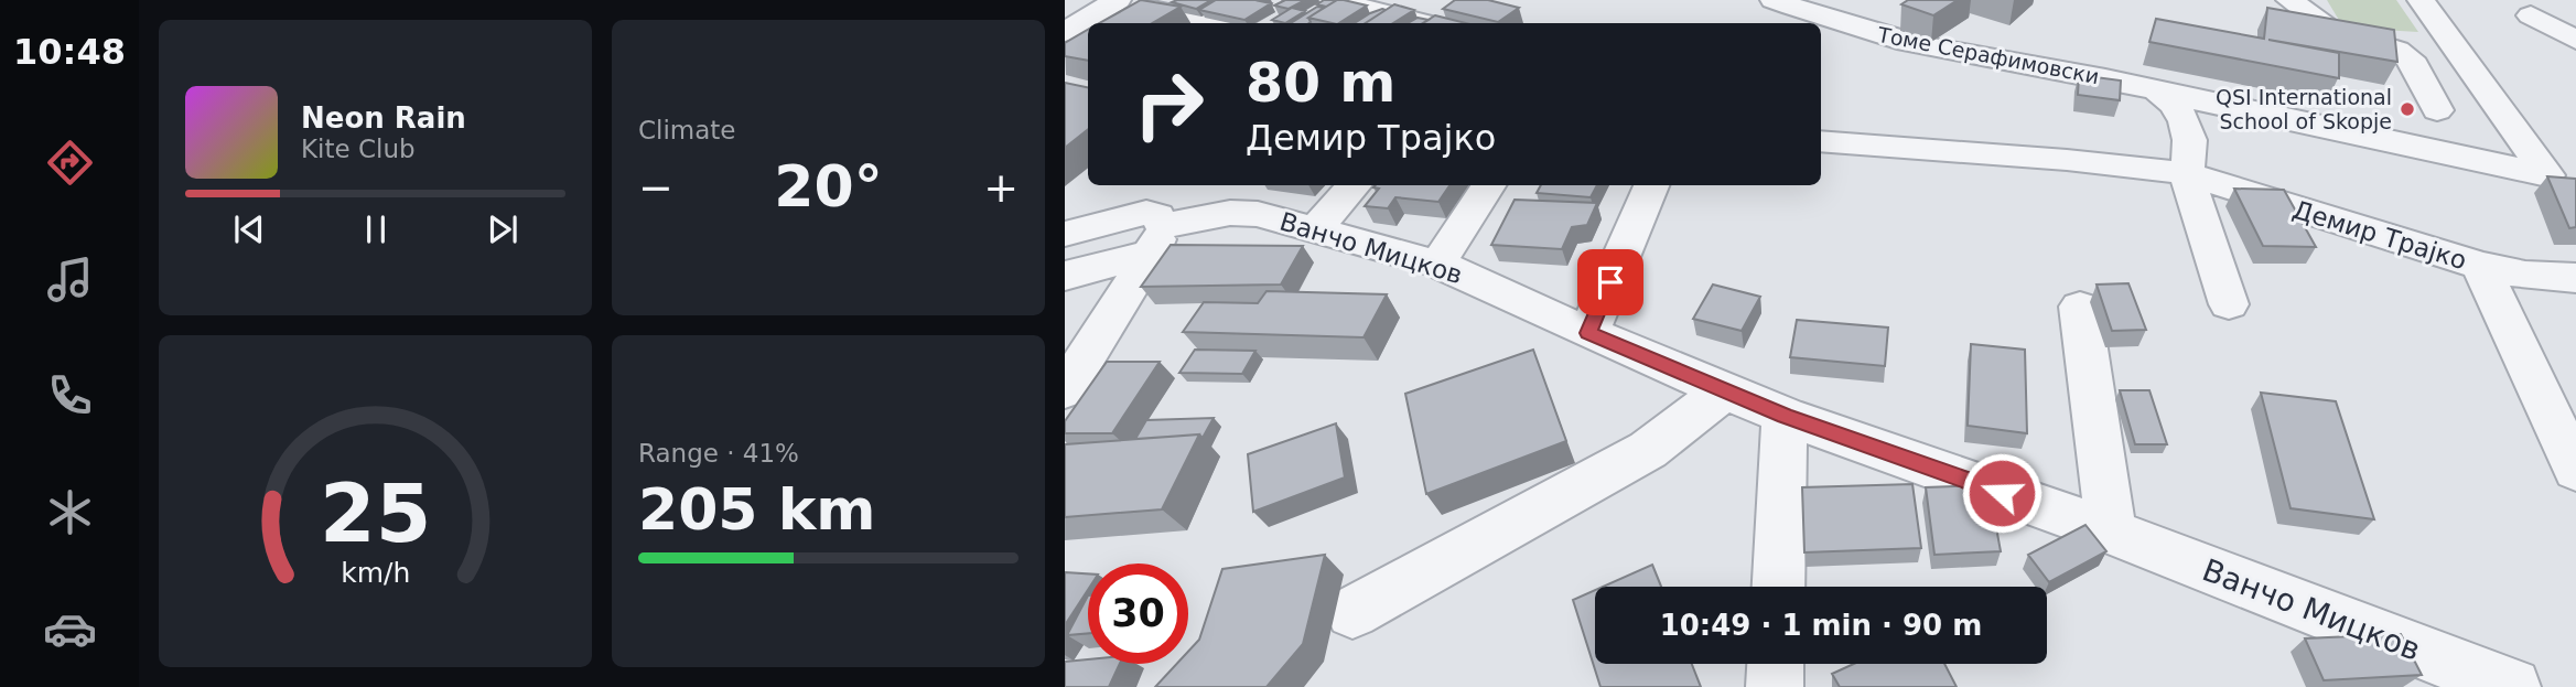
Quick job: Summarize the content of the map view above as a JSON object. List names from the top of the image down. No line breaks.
{"streets":{"street":["Томе Серафимовски","Демир Трајко","Ванчо Мицков"]},"places":["QSI International School of Skopje"],"page":{"tabs":"10:48","tile":["Climate",["Range · 41%","205 km"]],"turn":["80 m","Демир Трајко"],"song":["Neon Rain","Kite Club"],"heat":["−","20°","+"],"limit":"30","trip":"10:49 · 1 min · 90 m","gauge":["25","km/h"]}}
